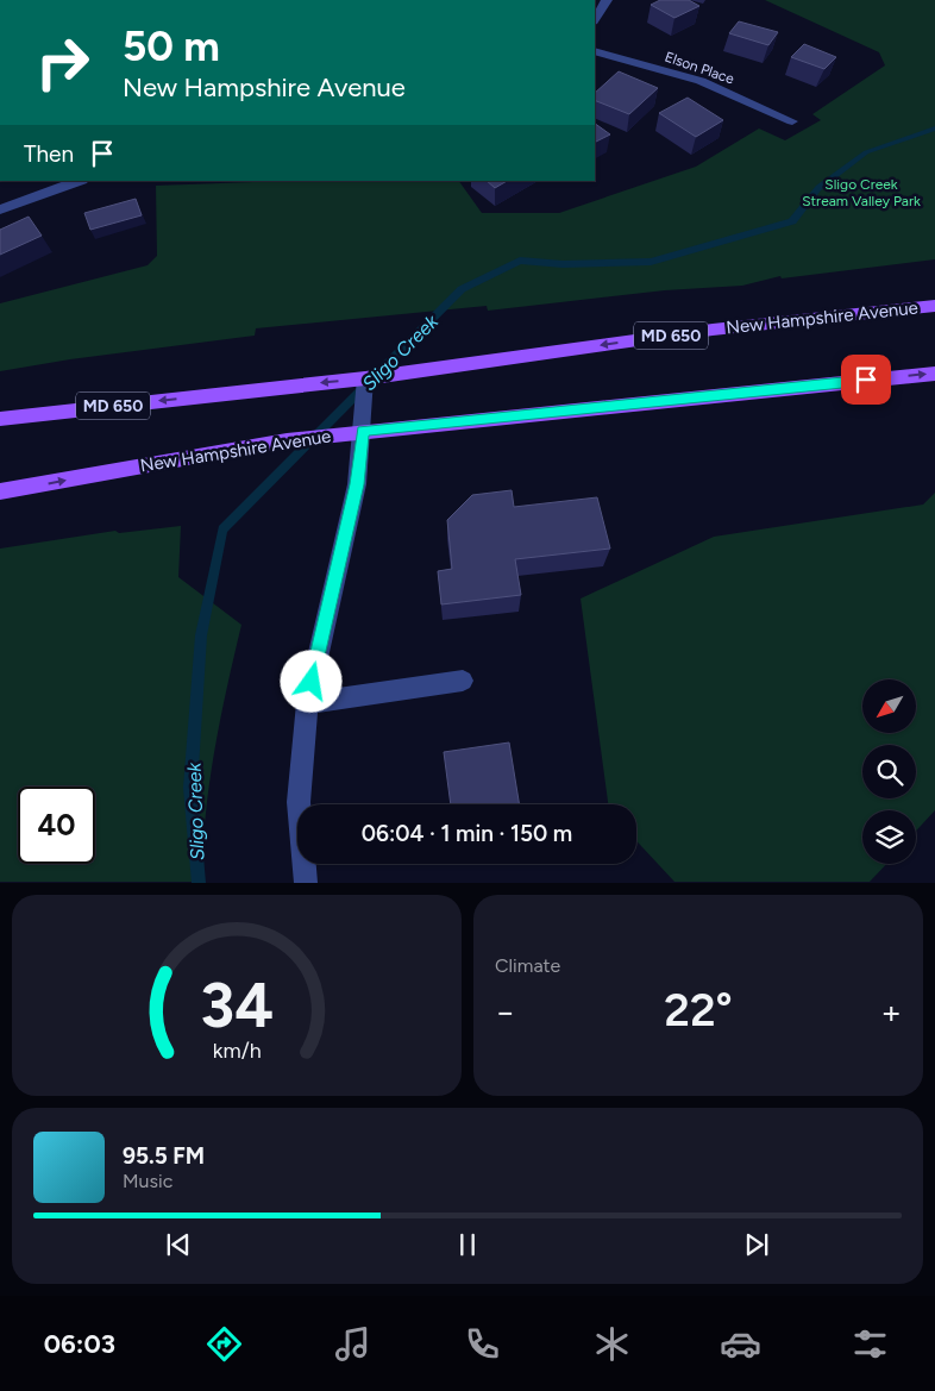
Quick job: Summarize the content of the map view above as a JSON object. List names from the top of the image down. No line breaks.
{"streets":{"main road":["New Hampshire Avenue","MD 650"],"street":["Elson Place"]},"water":["Sligo Creek"],"parks":["Sligo Creek Stream Valley Park"],"north":"bottom left","page":{"turn":["50 m","New Hampshire Avenue"],"then":"Then","limit":"40","trip":"06:04 · 1 min · 150 m","tile":"Climate","heat":["−","22°","+"],"song":["95.5 FM","Music"],"tabs":"06:03","gauge":["34","km/h"]}}
